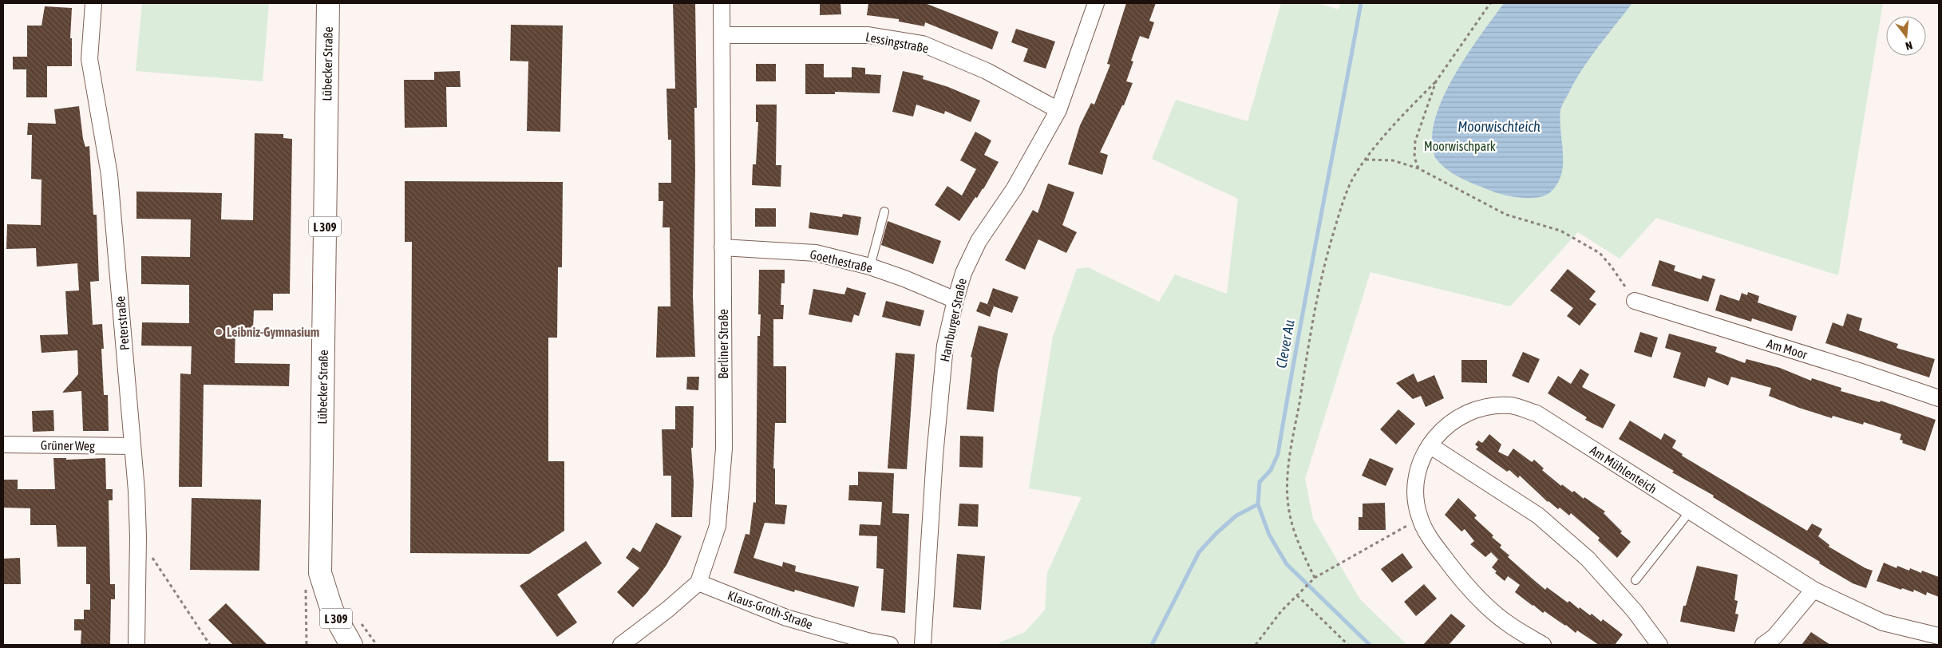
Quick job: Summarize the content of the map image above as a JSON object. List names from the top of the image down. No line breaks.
{"streets":{"main road":["Lübecker Straße","L 309"],"street":["Lessingstraße","Goethestraße","Hamburger Straße","Peterstraße","Berliner Straße","Am Moor","Grüner Weg","Am Mühlenteich","Klaus-Groth-Straße"]},"crossings":[["Lessingstraße","Hamburger Straße"],["Lessingstraße","Berliner Straße"],["Goethestraße","Hamburger Straße"],["Goethestraße","Berliner Straße"],["Peterstraße","Grüner Weg"],["Berliner Straße","Klaus-Groth-Straße"]],"water":["Moorwischteich","Clever Au"],"parks":["Moorwischpark"],"places":["Leibniz-Gymnasium"],"north":"bottom"}
